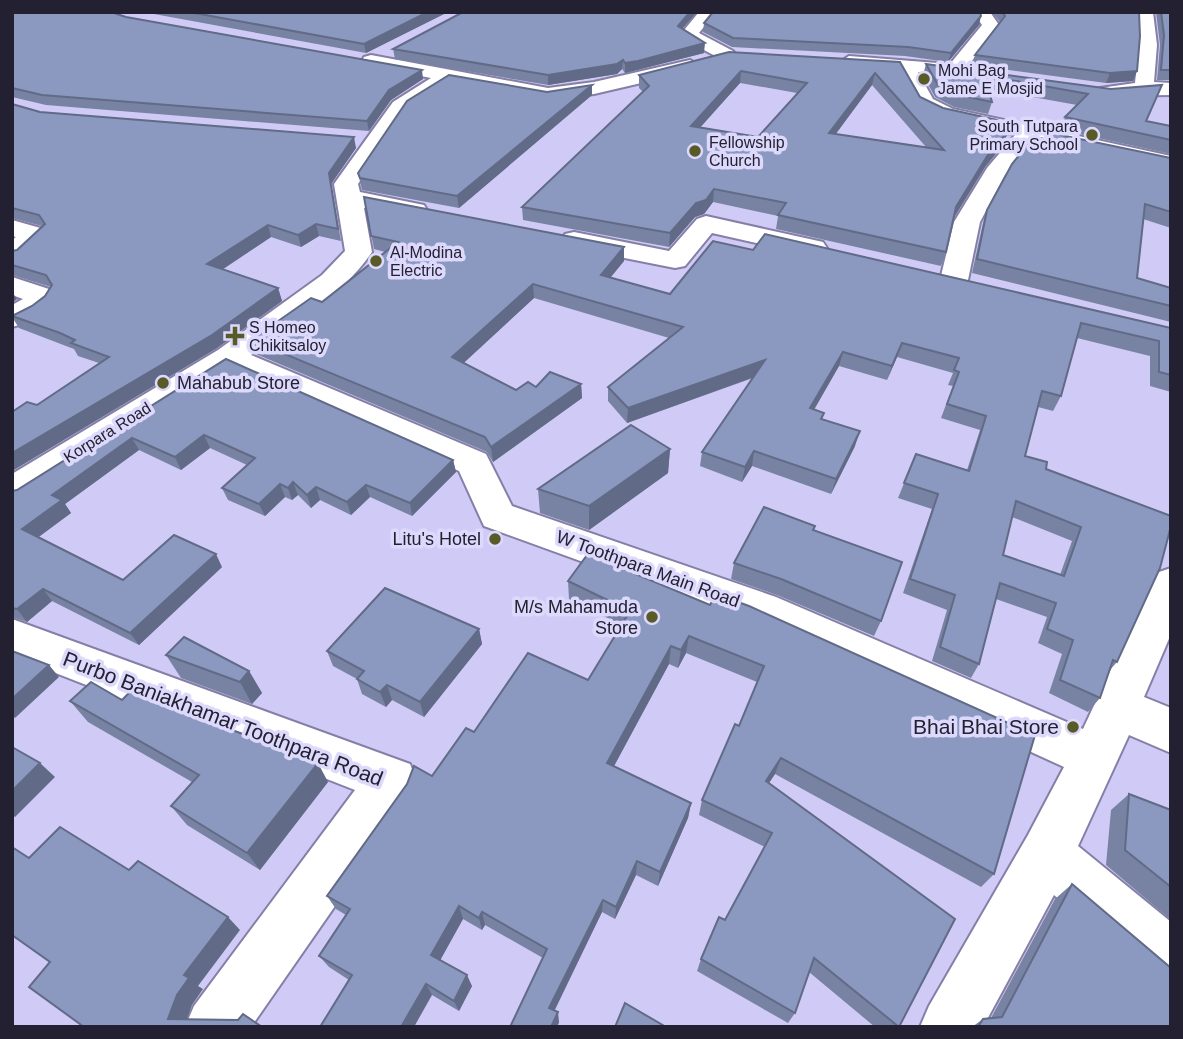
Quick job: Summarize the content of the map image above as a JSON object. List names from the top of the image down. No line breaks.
{"streets":{"street":["Korpara Road","W Toothpara Main Road","Purbo Baniakhamar Toothpara Road"]},"crossings":[["Korpara Road","W Toothpara Main Road"]],"places":{"other":["Mohi Bag Jame E Mosjid","South Tutpara Primary School","Fellowship Church","Al-Modina Electric","Mahabub Store","Litu's Hotel","M/s Mahamuda Store","Bhai Bhai Store"],"health":["S Homeo Chikitsaloy"]}}
